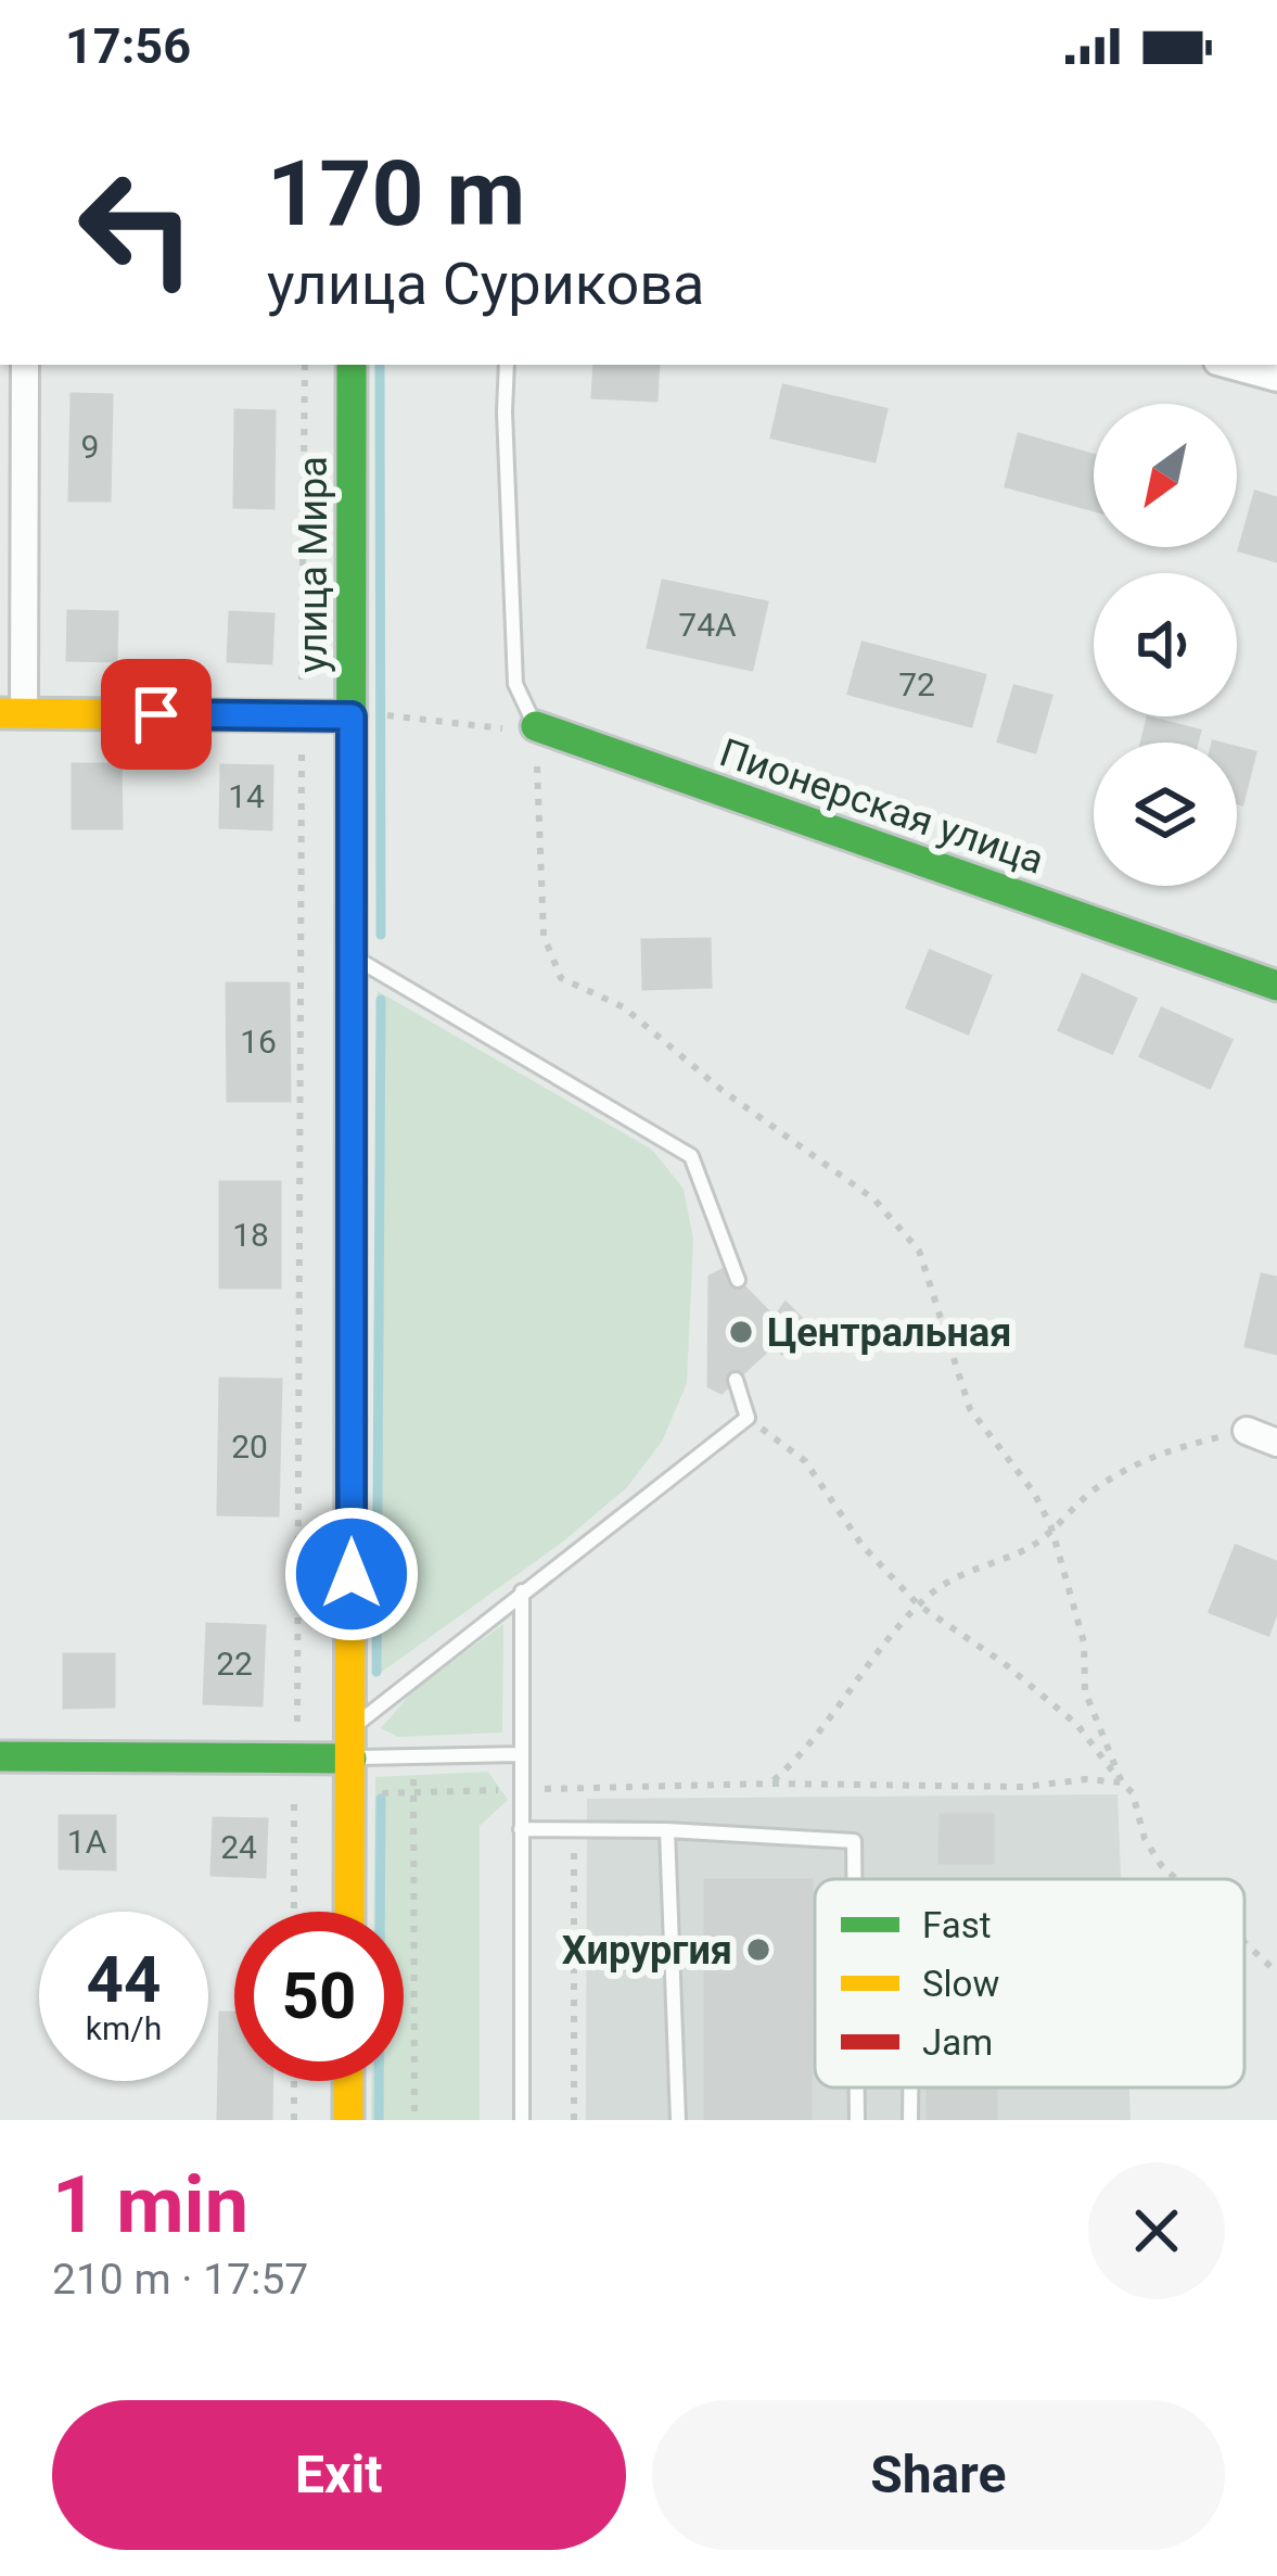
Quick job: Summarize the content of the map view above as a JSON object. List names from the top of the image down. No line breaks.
{"streets":{"main road":["улица Мира","Пионерская улица"]},"places":["Центральная","Хирургия"],"house_numbers":["9","74А","72","14","16","18","20","22","1А","24"],"legend":["Fast","Slow","Jam"],"north":"bottom left","page":{"status":"17:56","turn":["170 m","улица Сурикова"],"speed":"44 km/h","limit":"50","heading":["1 min","210 m · 17:57"],"buttons":["Exit","Share"]}}
